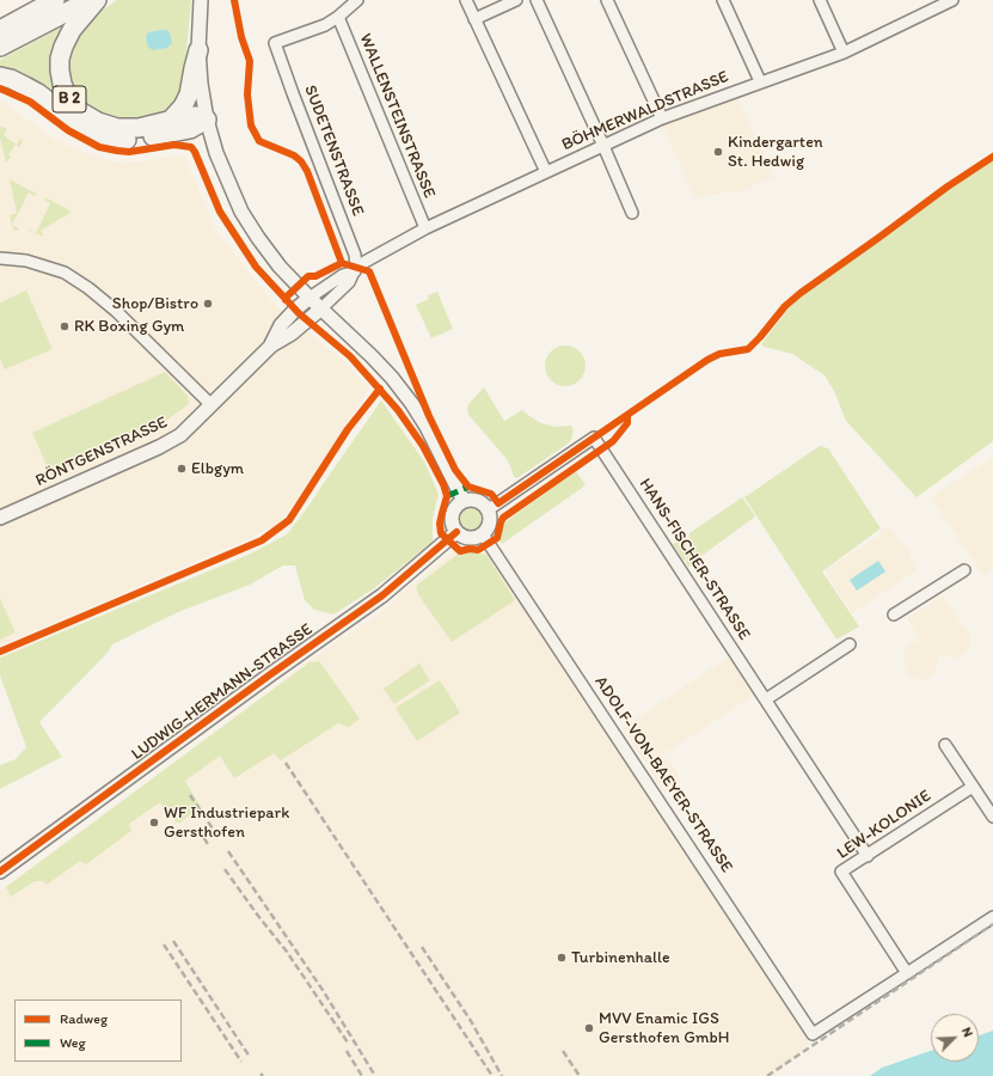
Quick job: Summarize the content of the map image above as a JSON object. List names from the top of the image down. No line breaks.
{"streets":{"highway":["B 2"],"street":["BÖHMERWALDSTRASSE","WALLENSTEINSTRASSE","SUDETENSTRASSE","RÖNTGENSTRASSE","HANS-FISCHER-STRASSE","LUDWIG-HERMANN-STRASSE","ADOLF-VON-BAEYER-STRASSE","LEW-KOLONIE"]},"crossings":[["BÖHMERWALDSTRASSE","WALLENSTEINSTRASSE"],["BÖHMERWALDSTRASSE","SUDETENSTRASSE"],["WALLENSTEINSTRASSE","SUDETENSTRASSE"],["HANS-FISCHER-STRASSE","LUDWIG-HERMANN-STRASSE"],["HANS-FISCHER-STRASSE","ADOLF-VON-BAEYER-STRASSE"],["HANS-FISCHER-STRASSE","LEW-KOLONIE"],["LUDWIG-HERMANN-STRASSE","ADOLF-VON-BAEYER-STRASSE"],["ADOLF-VON-BAEYER-STRASSE","LEW-KOLONIE"]],"places":["Kindergarten St. Hedwig","Shop/Bistro","RK Boxing Gym","Elbgym","WF Industriepark Gersthofen","Turbinenhalle","MVV Enamic IGS Gersthofen GmbH"],"legend":["Radweg","Weg"],"north":"top right"}
